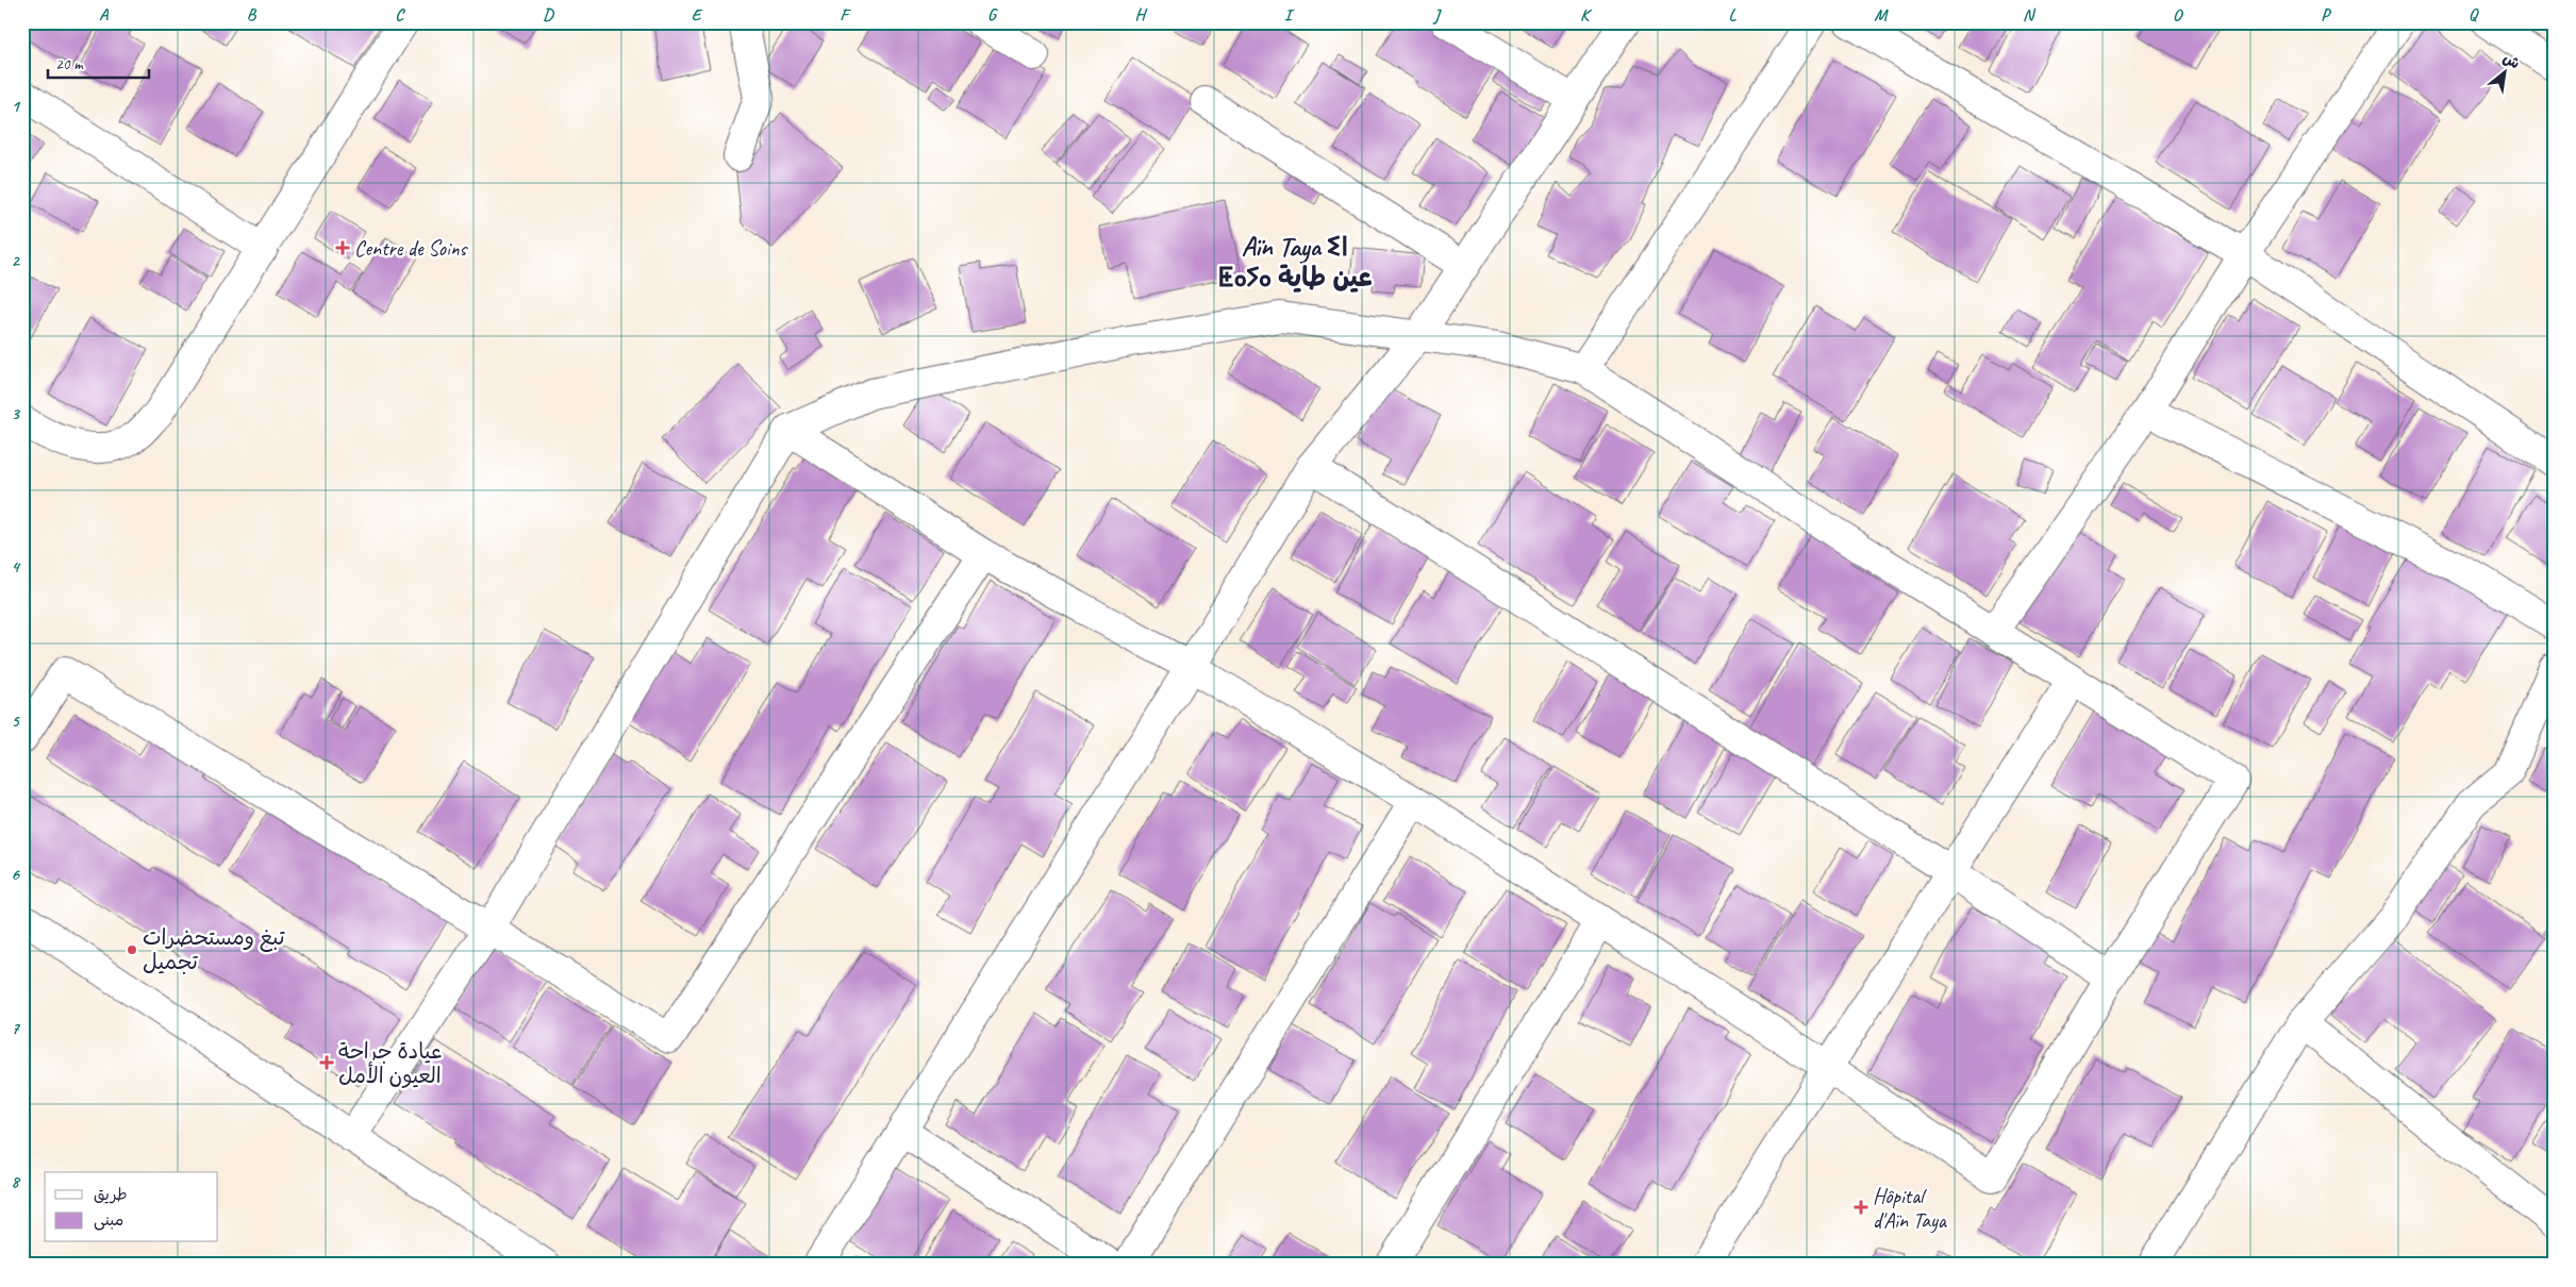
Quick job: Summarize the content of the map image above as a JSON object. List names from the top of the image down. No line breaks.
{"districts":["Aïn Taya ⵉⵏ ⵟⴰⵢⴰ عين طاية"],"places":{"health":["Centre de Soins","عيادة جراحة العيون الأمل","Hôpital d'Aïn Taya"],"other":["تبغ ومستحضرات تجميل"]},"legend":["طريق","مبنى"],"scale_bar":"20 m","north":"top right","grid":{"columns":["A","B","C","D","E","F","G","H","I","J","K","L","M","N","O","P","Q"],"rows":["1","2","3","4","5","6","7","8"]}}
